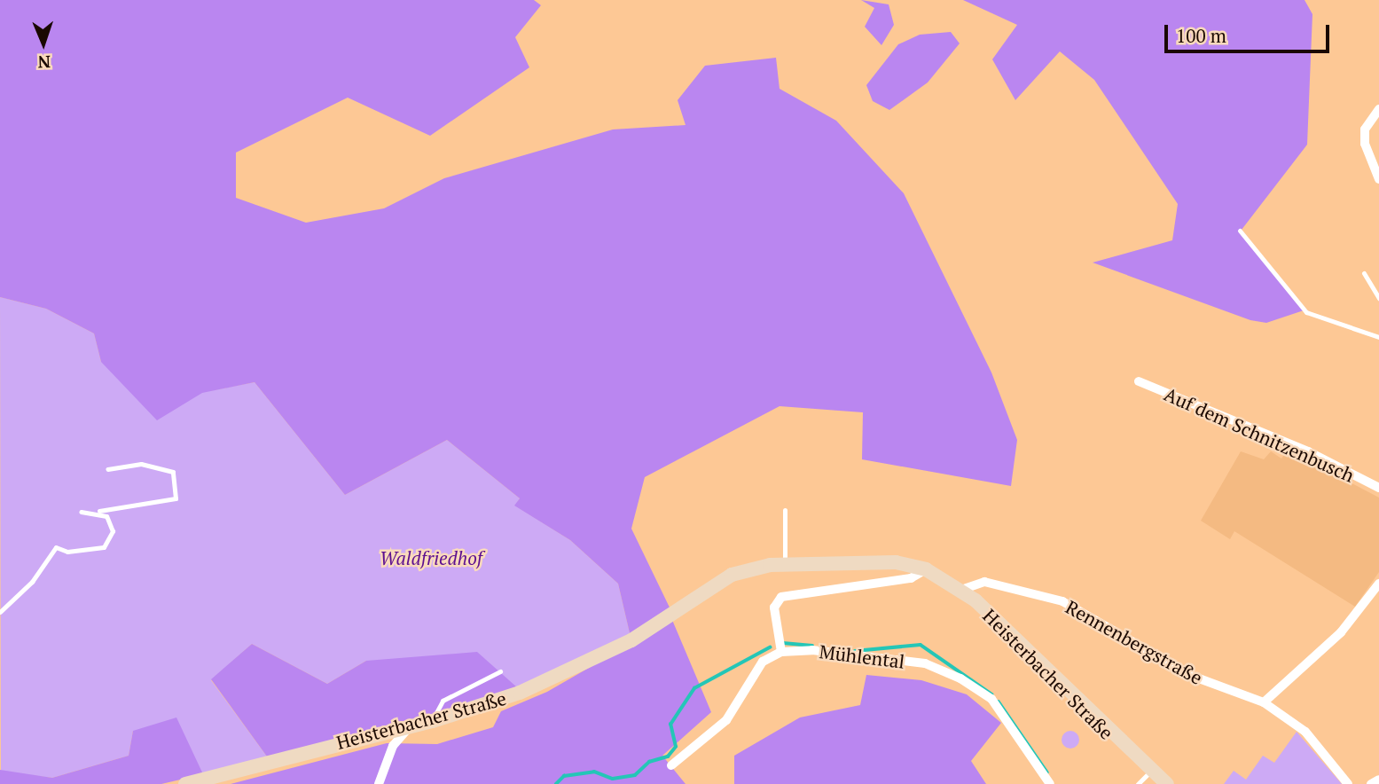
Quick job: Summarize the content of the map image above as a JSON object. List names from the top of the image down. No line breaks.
{"streets":{"main road":["Heisterbacher Straße"],"street":["Auf dem Schnitzenbusch","Rennenbergstraße","Mühlental"]},"crossings":[["Rennenbergstraße","Heisterbacher Straße"]],"parks":["Waldfriedhof"],"scale_bar":"100 m","north":"bottom"}
